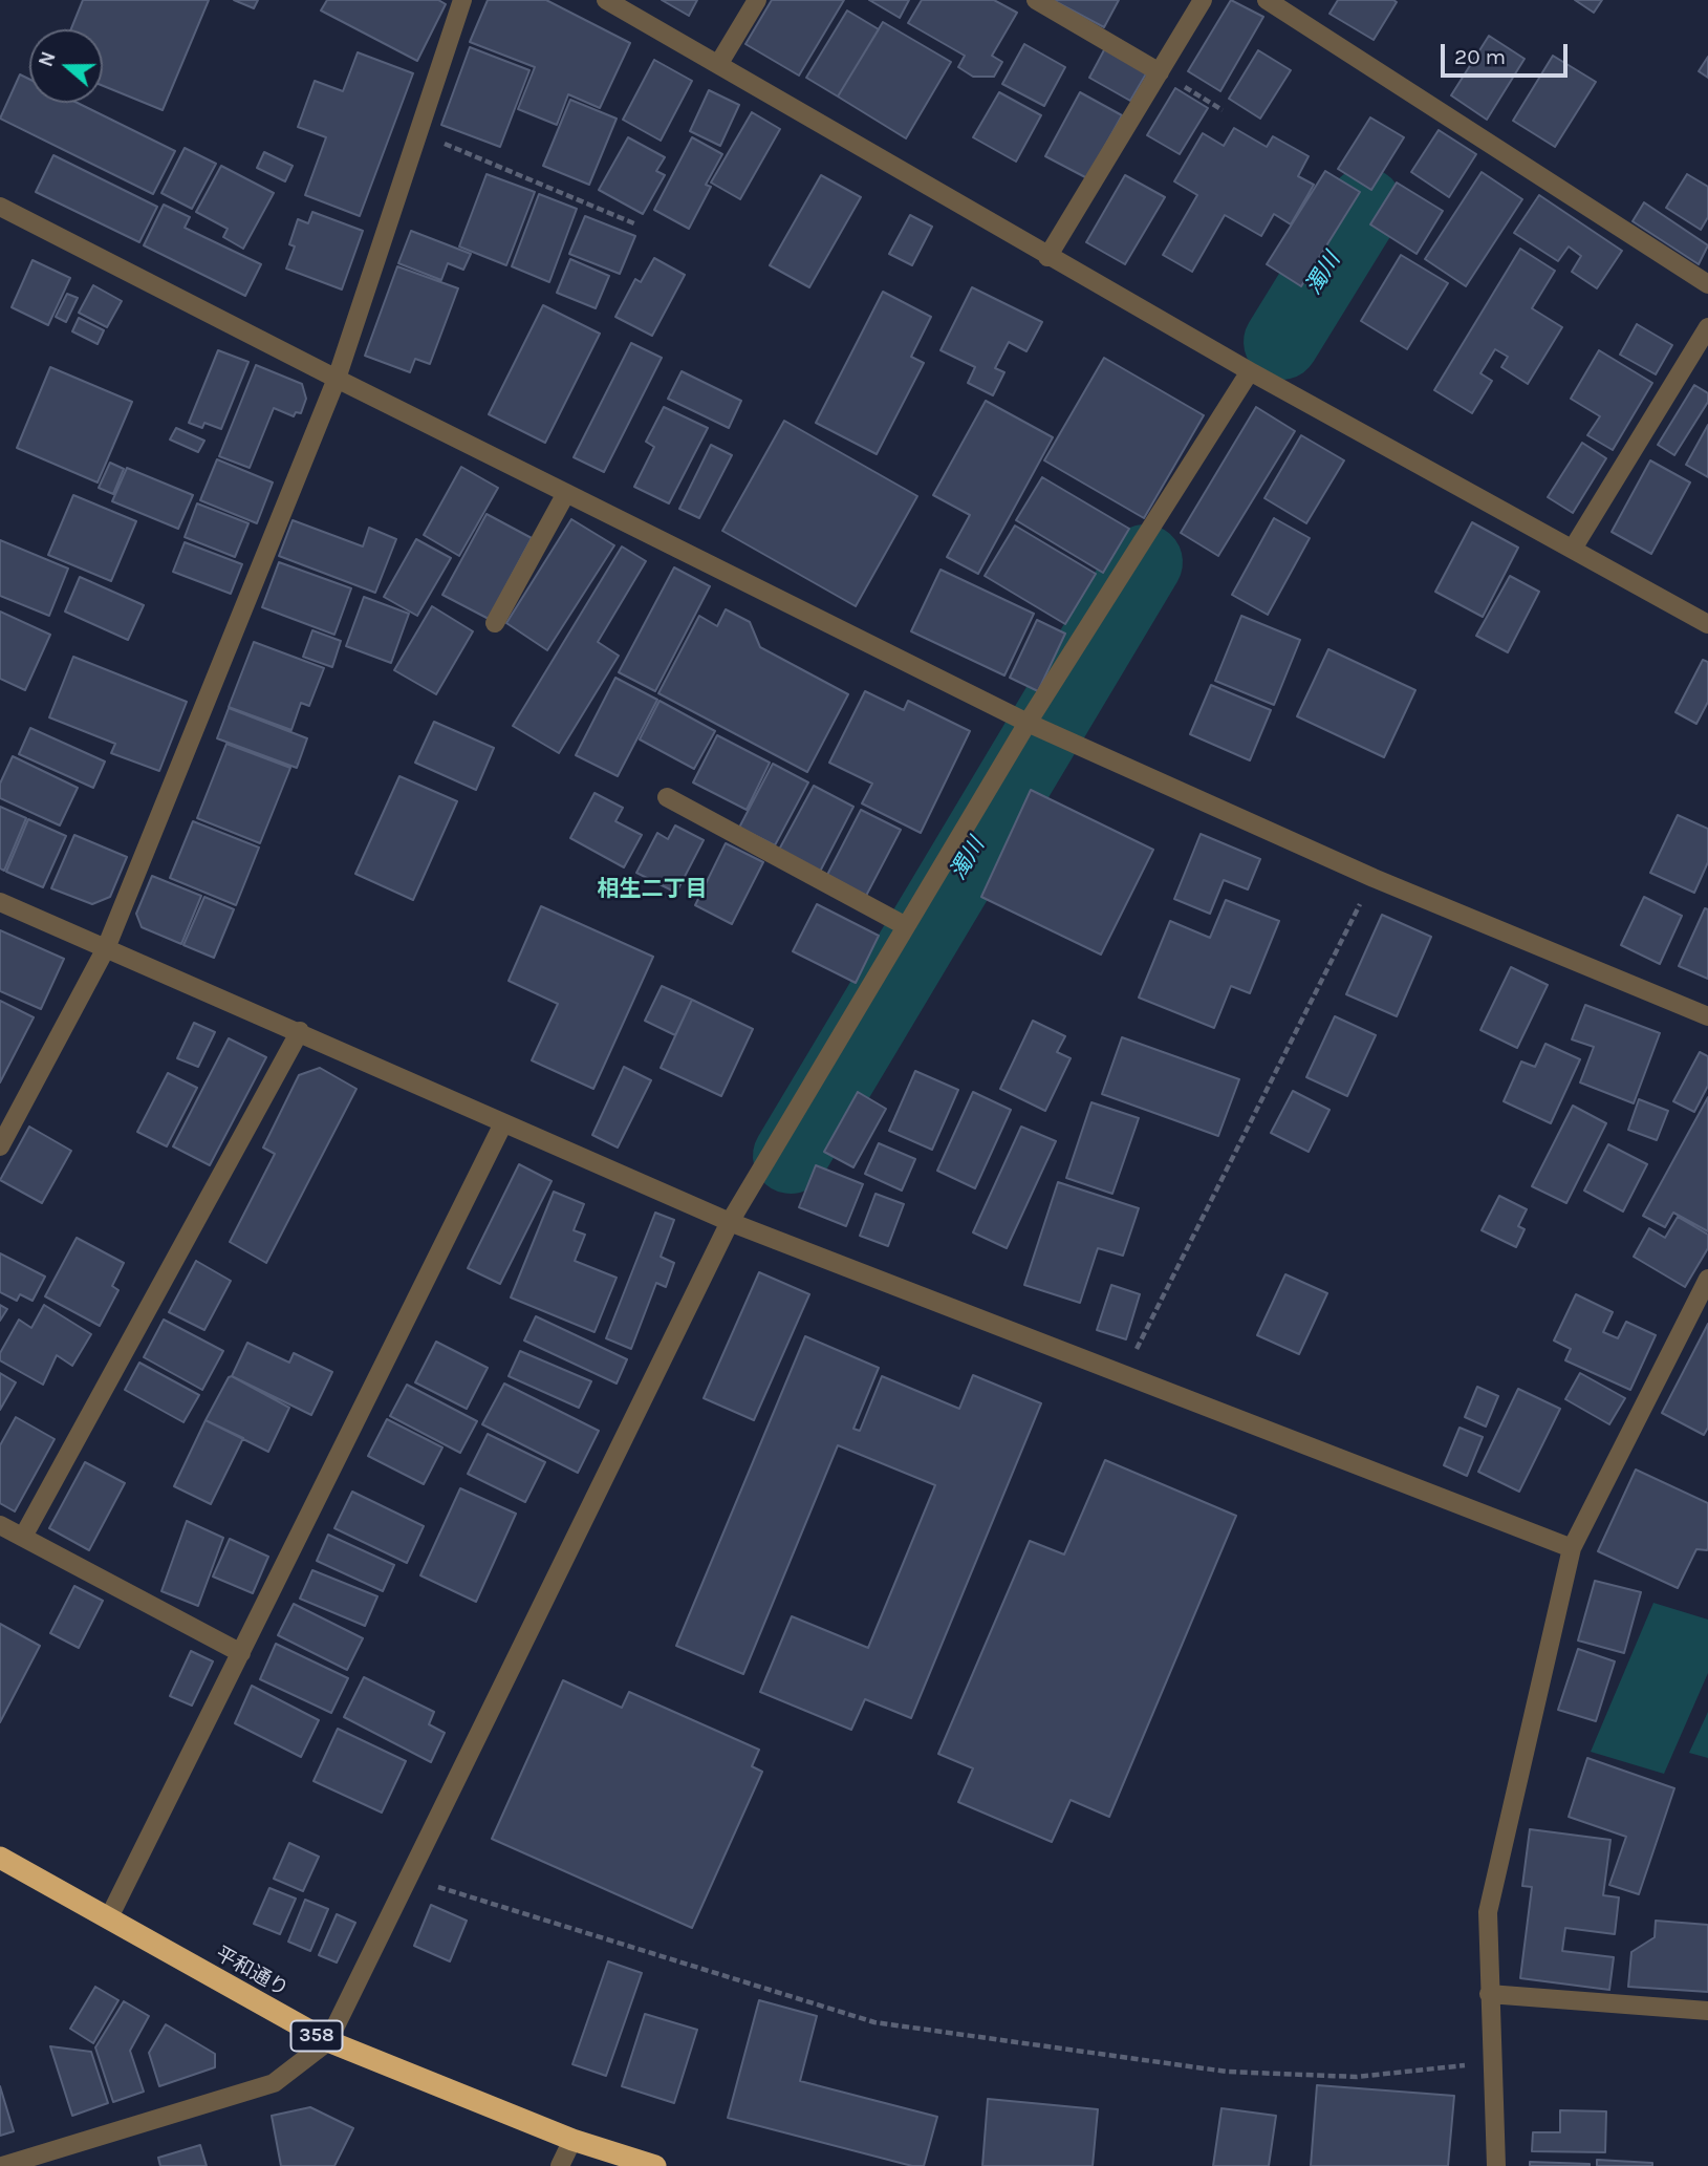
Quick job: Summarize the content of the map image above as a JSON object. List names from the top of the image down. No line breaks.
{"streets":{"highway":["平和通り","358"]},"districts":["相生二丁目"],"water":["濁川"],"scale_bar":"20 m","north":"left"}
